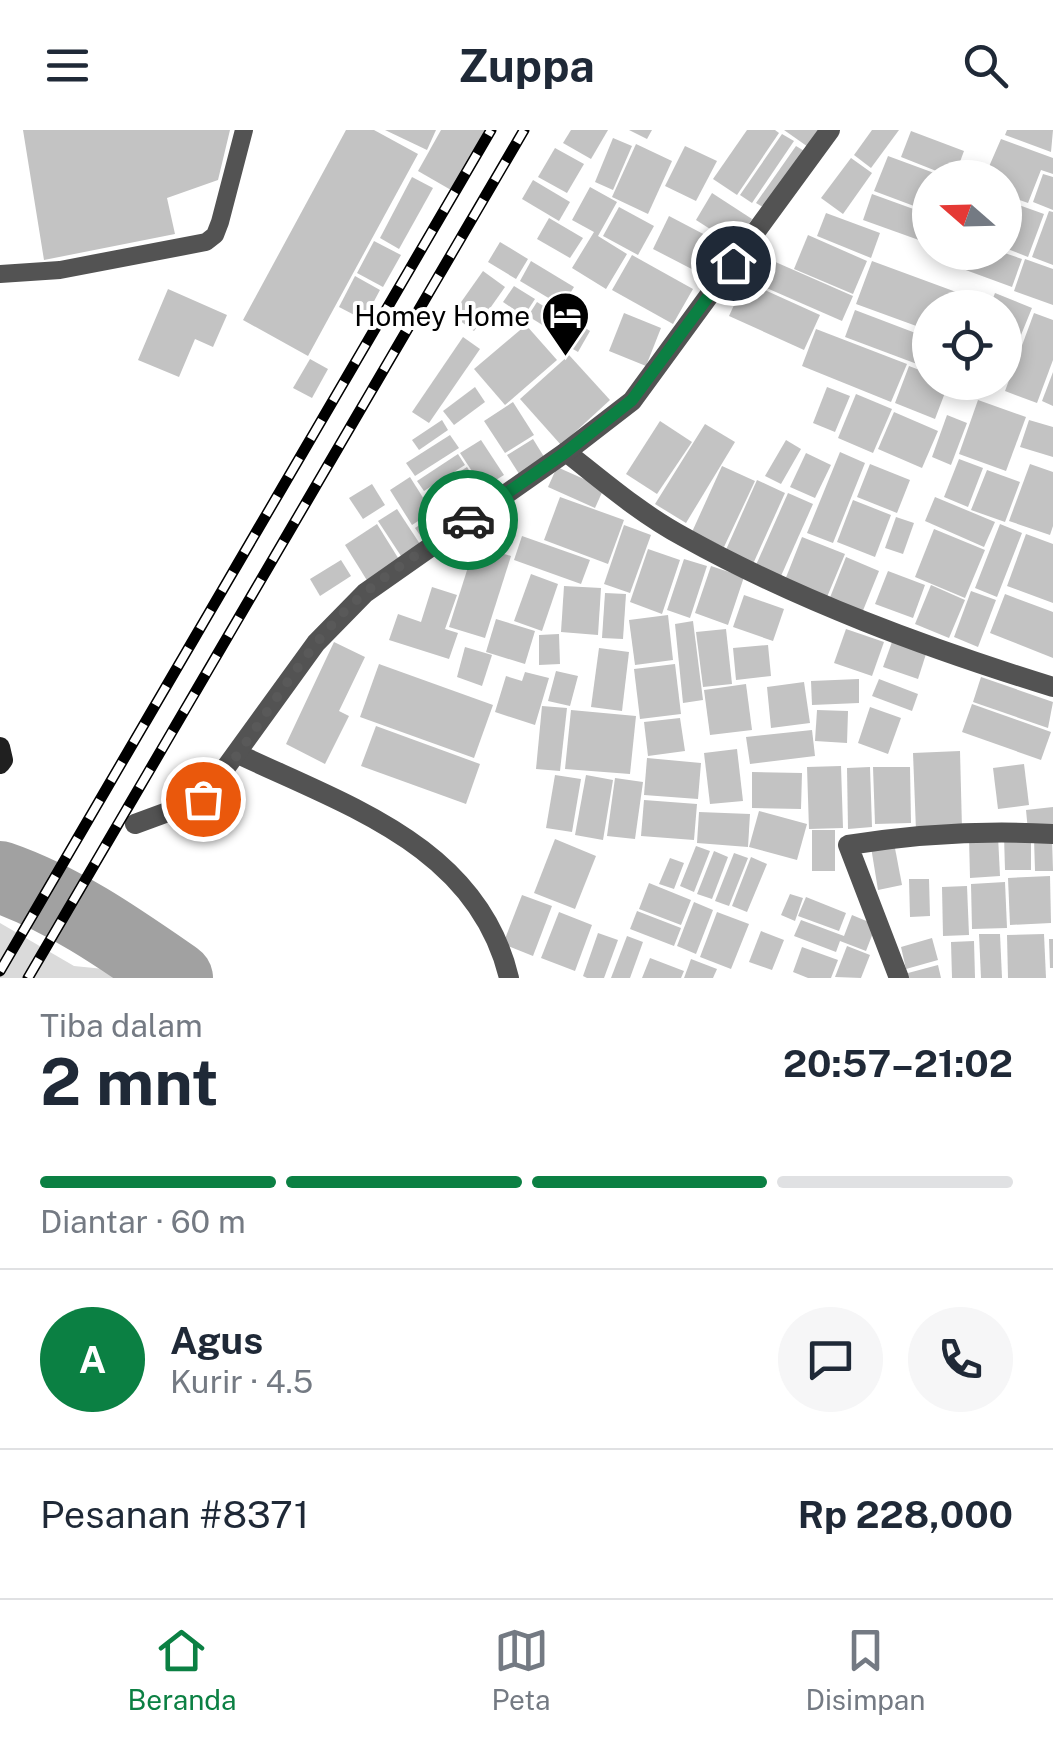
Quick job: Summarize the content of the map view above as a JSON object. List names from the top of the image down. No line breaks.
{"places":{"hotel":["Homey Home"]},"north":"left","page":{"header":"Zuppa","heading":["2 mnt","Tiba dalam","20:57–21:02"],"panel":["Agus","Kurir · 4.5","Pesanan #8371","Rp 228,000"],"bar":"Diantar · 60 m","round":"A","tabs":["Beranda","Peta","Disimpan"]}}
